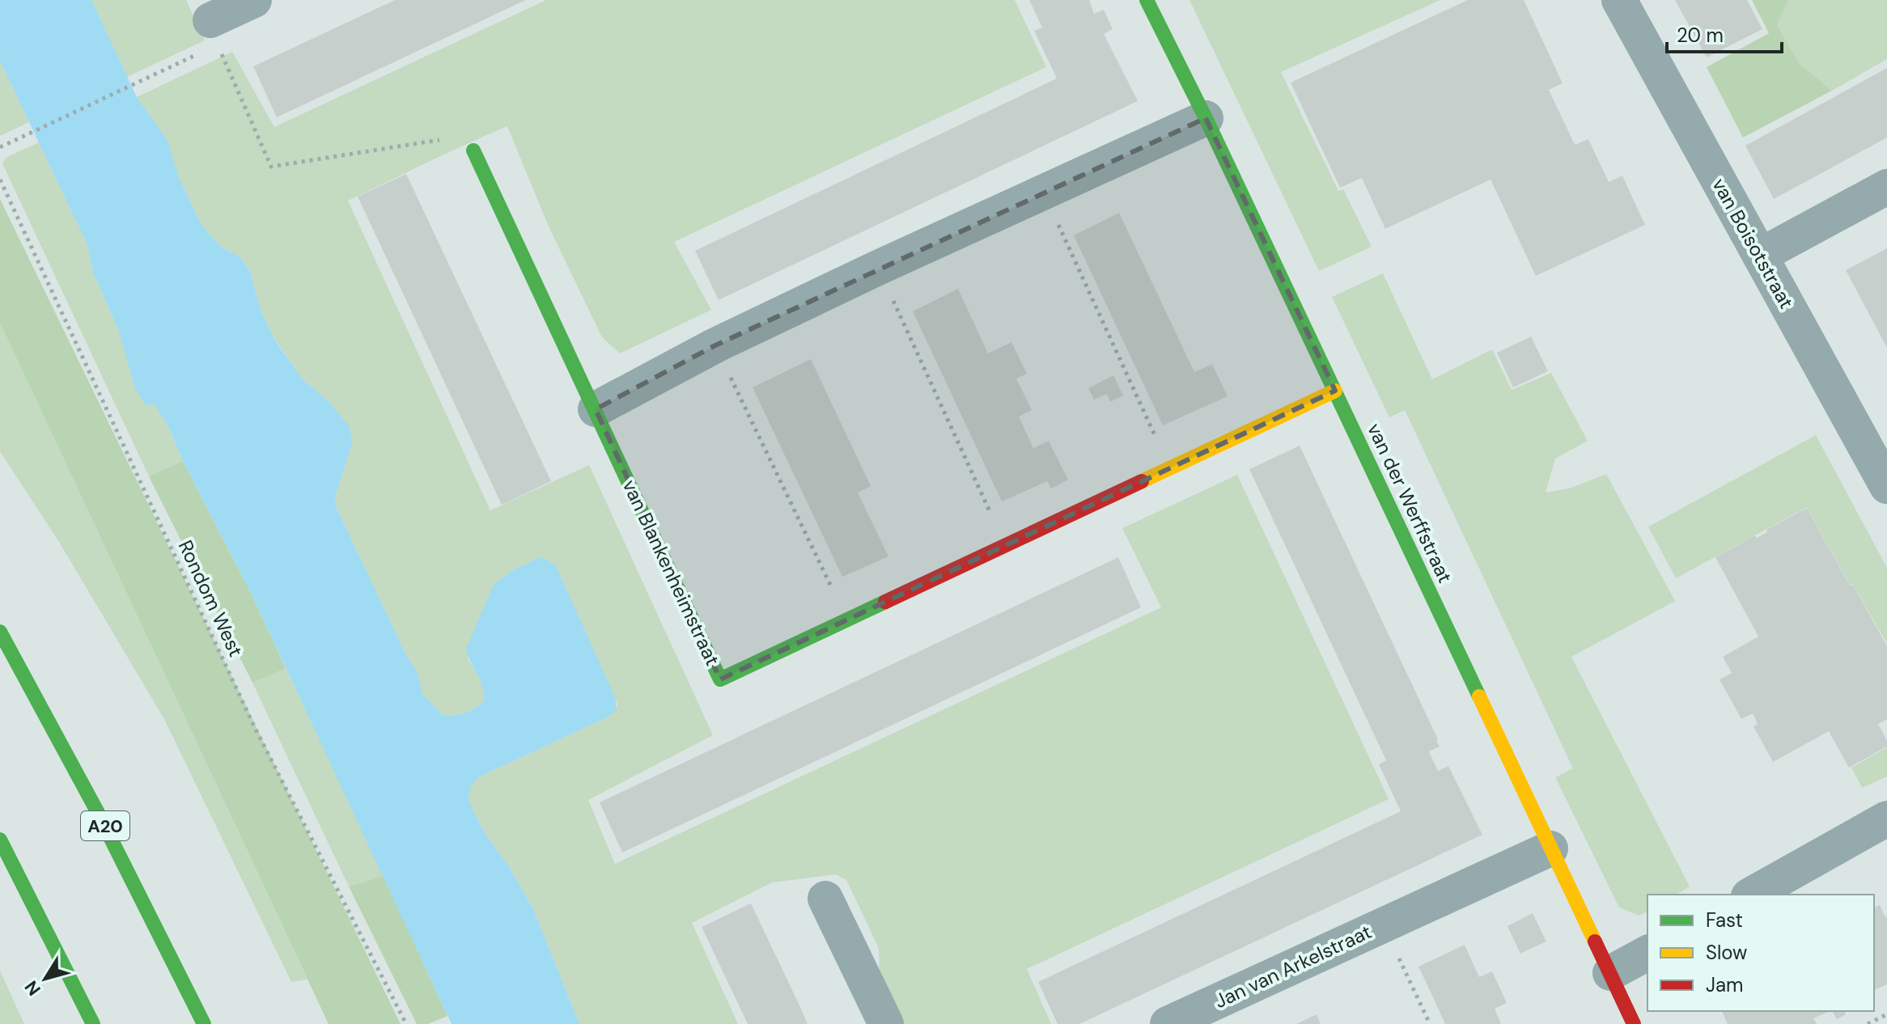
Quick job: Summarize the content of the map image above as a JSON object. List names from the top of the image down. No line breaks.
{"streets":{"main road":["van der Werffstraat","van Blankenheimstraat","A20"],"street":["van Boisotstraat","Jan van Arkelstraat"],"path":["Rondom West"]},"crossings":[["van der Werffstraat","van Blankenheimstraat"],["van der Werffstraat","Jan van Arkelstraat"]],"legend":["Fast","Slow","Jam"],"scale_bar":"20 m","north":"bottom left"}
